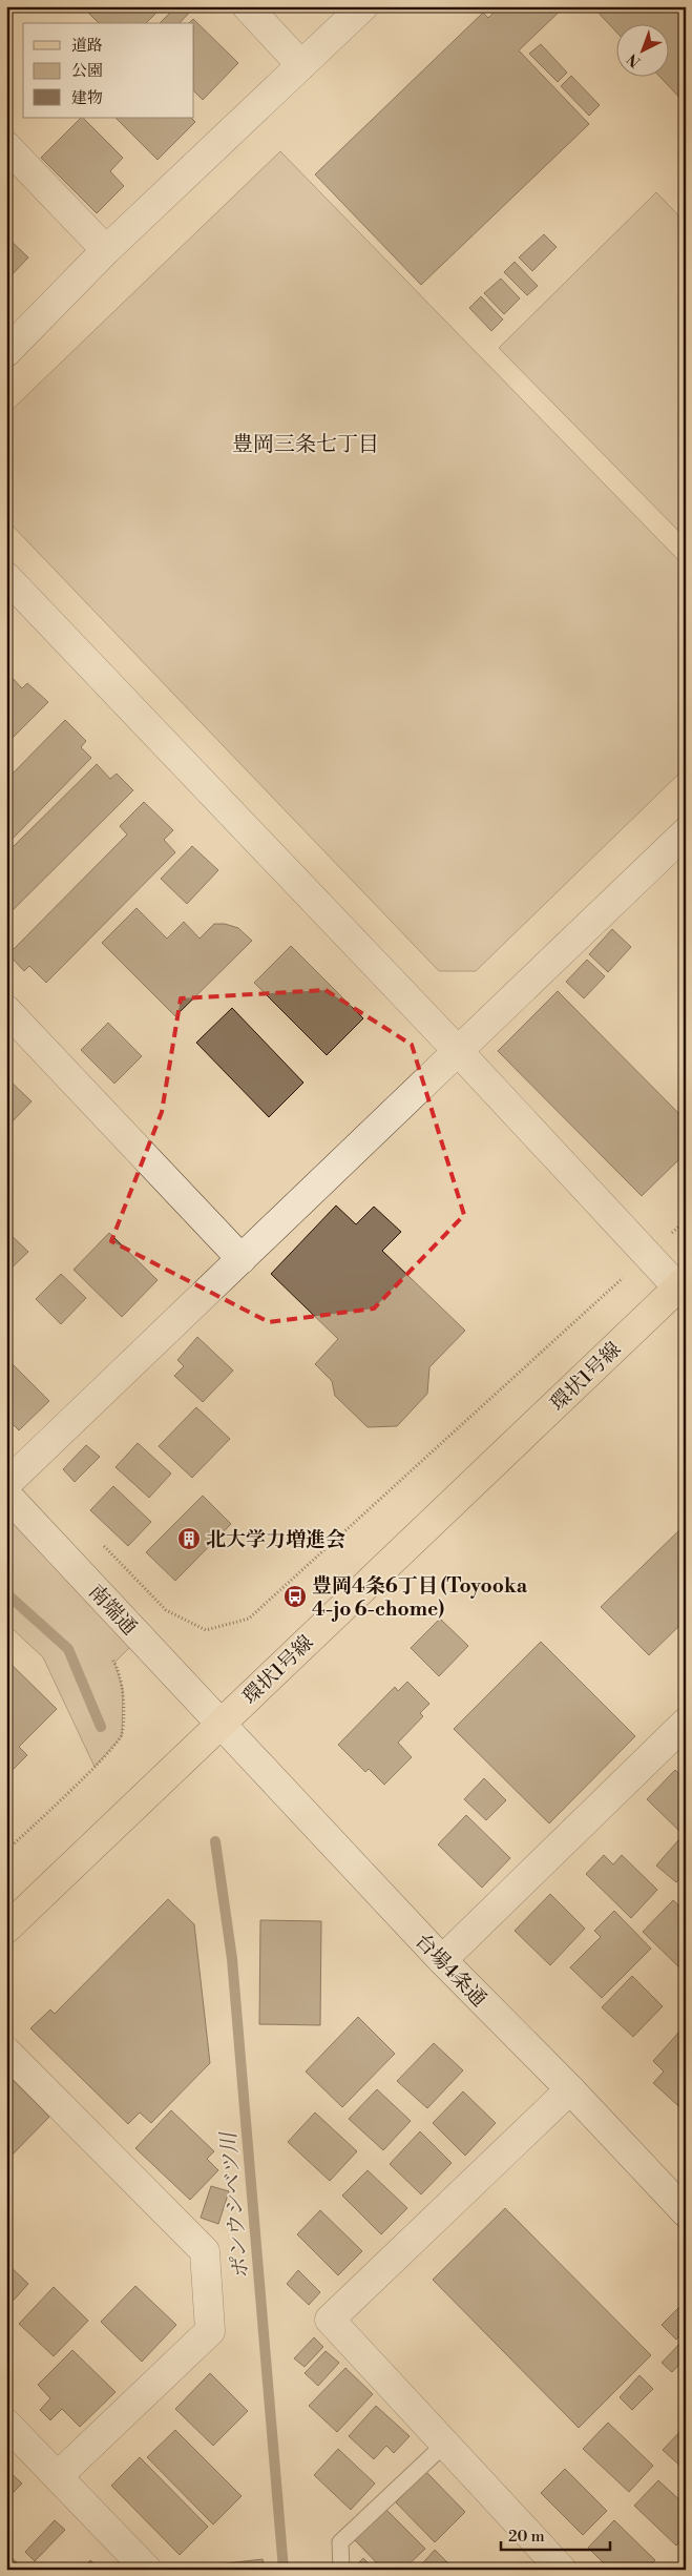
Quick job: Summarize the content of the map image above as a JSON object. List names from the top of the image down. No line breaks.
{"streets":{"main road":["環状1号線"],"street":["南端通","台場4条通"]},"crossings":[["環状1号線","南端通"],["環状1号線","台場4条通"],["南端通","台場4条通"]],"districts":["豊岡三条七丁目"],"water":["ポンウシベツ川"],"places":{"building":["北大学力増進会"],"bus stop":["豊岡4条6丁目 (Toyooka 4-jo 6-chome)"]},"legend":["道路","公園","建物"],"scale_bar":"20 m","north":"bottom left"}
